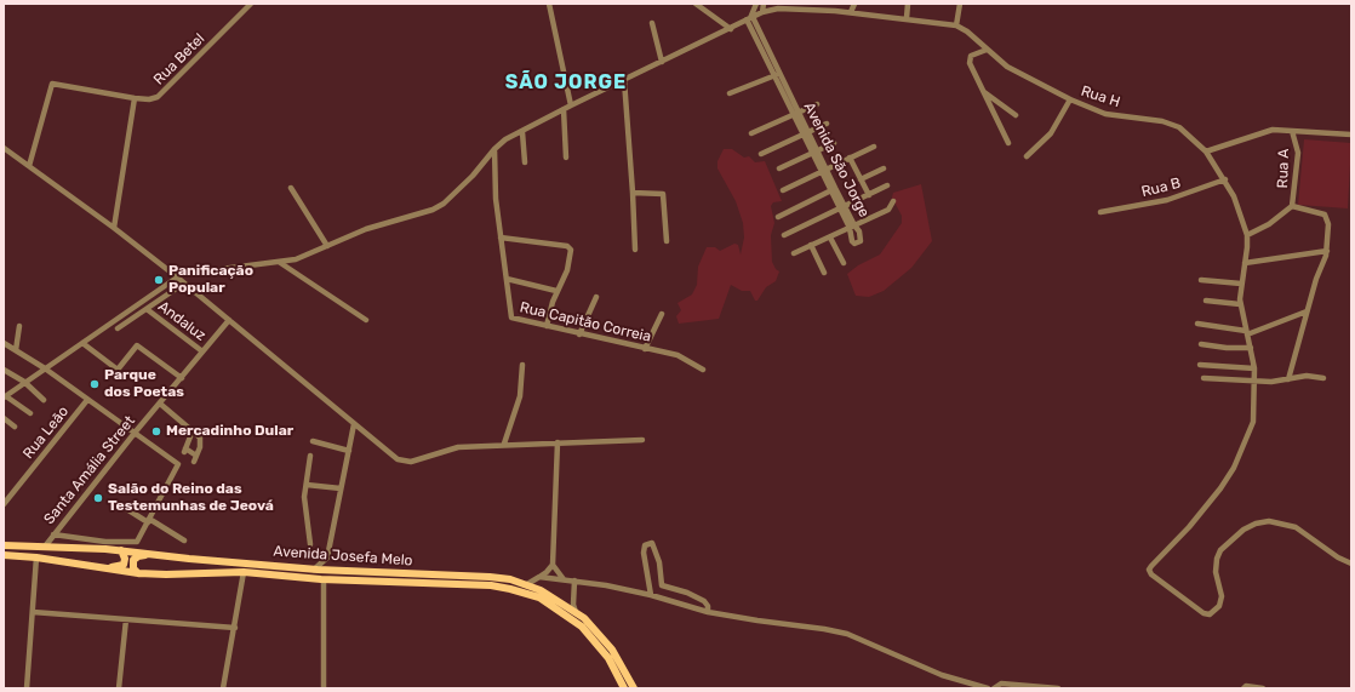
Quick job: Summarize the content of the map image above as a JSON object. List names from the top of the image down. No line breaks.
{"streets":{"main road":["Avenida Josefa Melo"],"street":["Rua Betel","Rua H","Avenida São Jorge","Rua A","Rua B","Andaluz","Rua Capitão Correia","Rua Leão","Santa Amália Street"]},"crossings":[["Rua H","Avenida São Jorge"],["Rua H","Rua B"],["Rua H","Rua Capitão Correia"],["Andaluz","Santa Amália Street"],["Santa Amália Street","Avenida Josefa Melo"]],"districts":["SÃO JORGE"],"places":["Panificação Popular","Parque dos Poetas","Mercadinho Dular","Salão do Reino das Testemunhas de Jeová"]}
